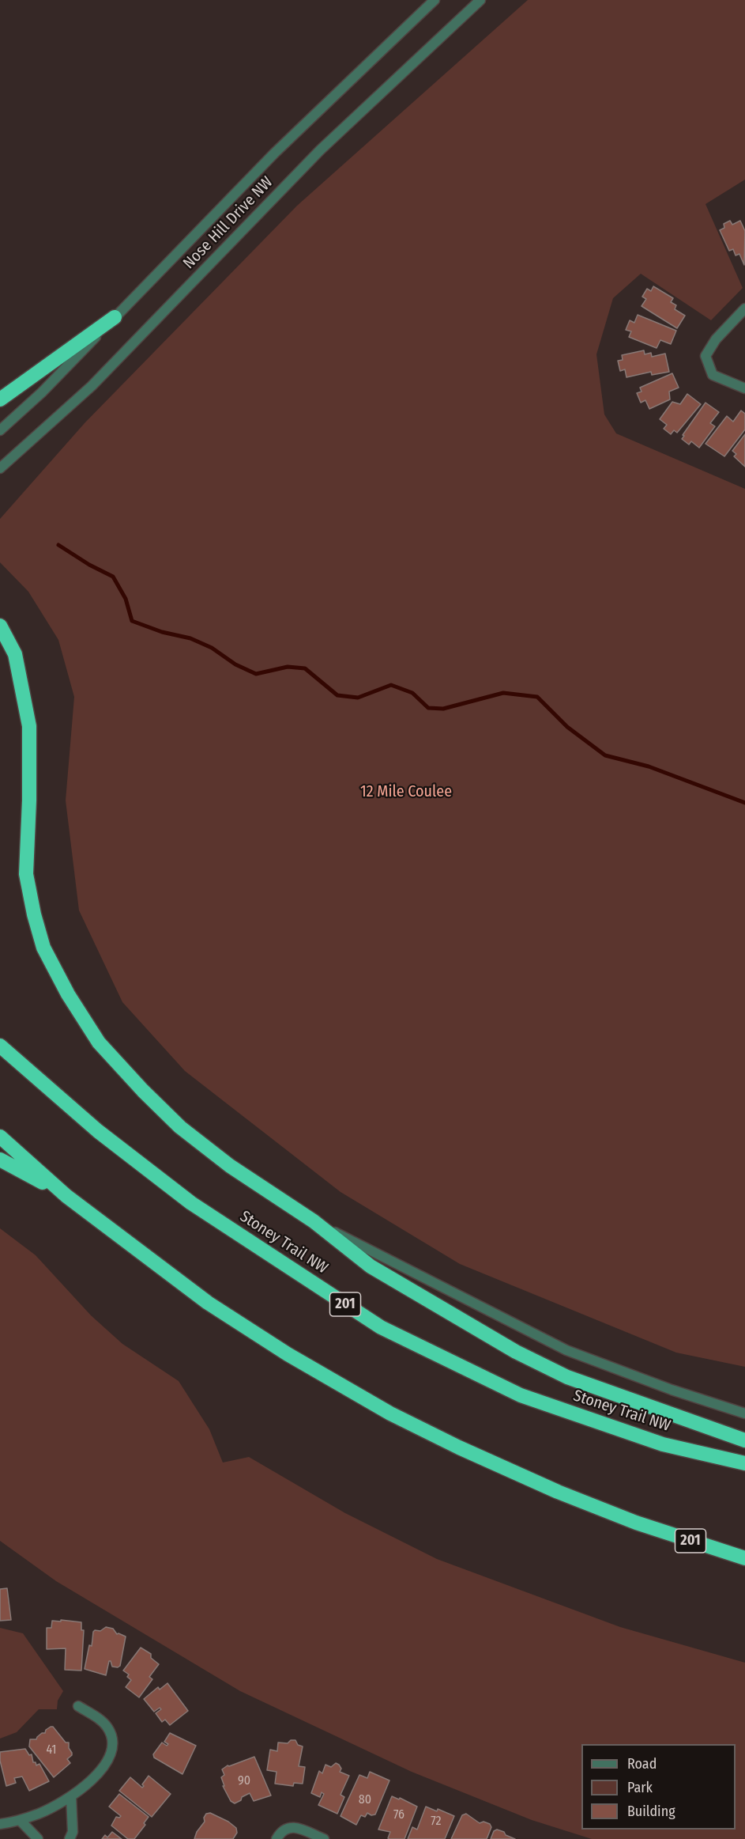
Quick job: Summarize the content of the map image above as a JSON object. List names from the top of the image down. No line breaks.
{"streets":{"highway":["Stoney Trail NW","201"],"street":["Nose Hill Drive NW"]},"parks":["12 Mile Coulee"],"house_numbers":["41","90","80","76","72"],"legend":["Road","Park","Building"]}
